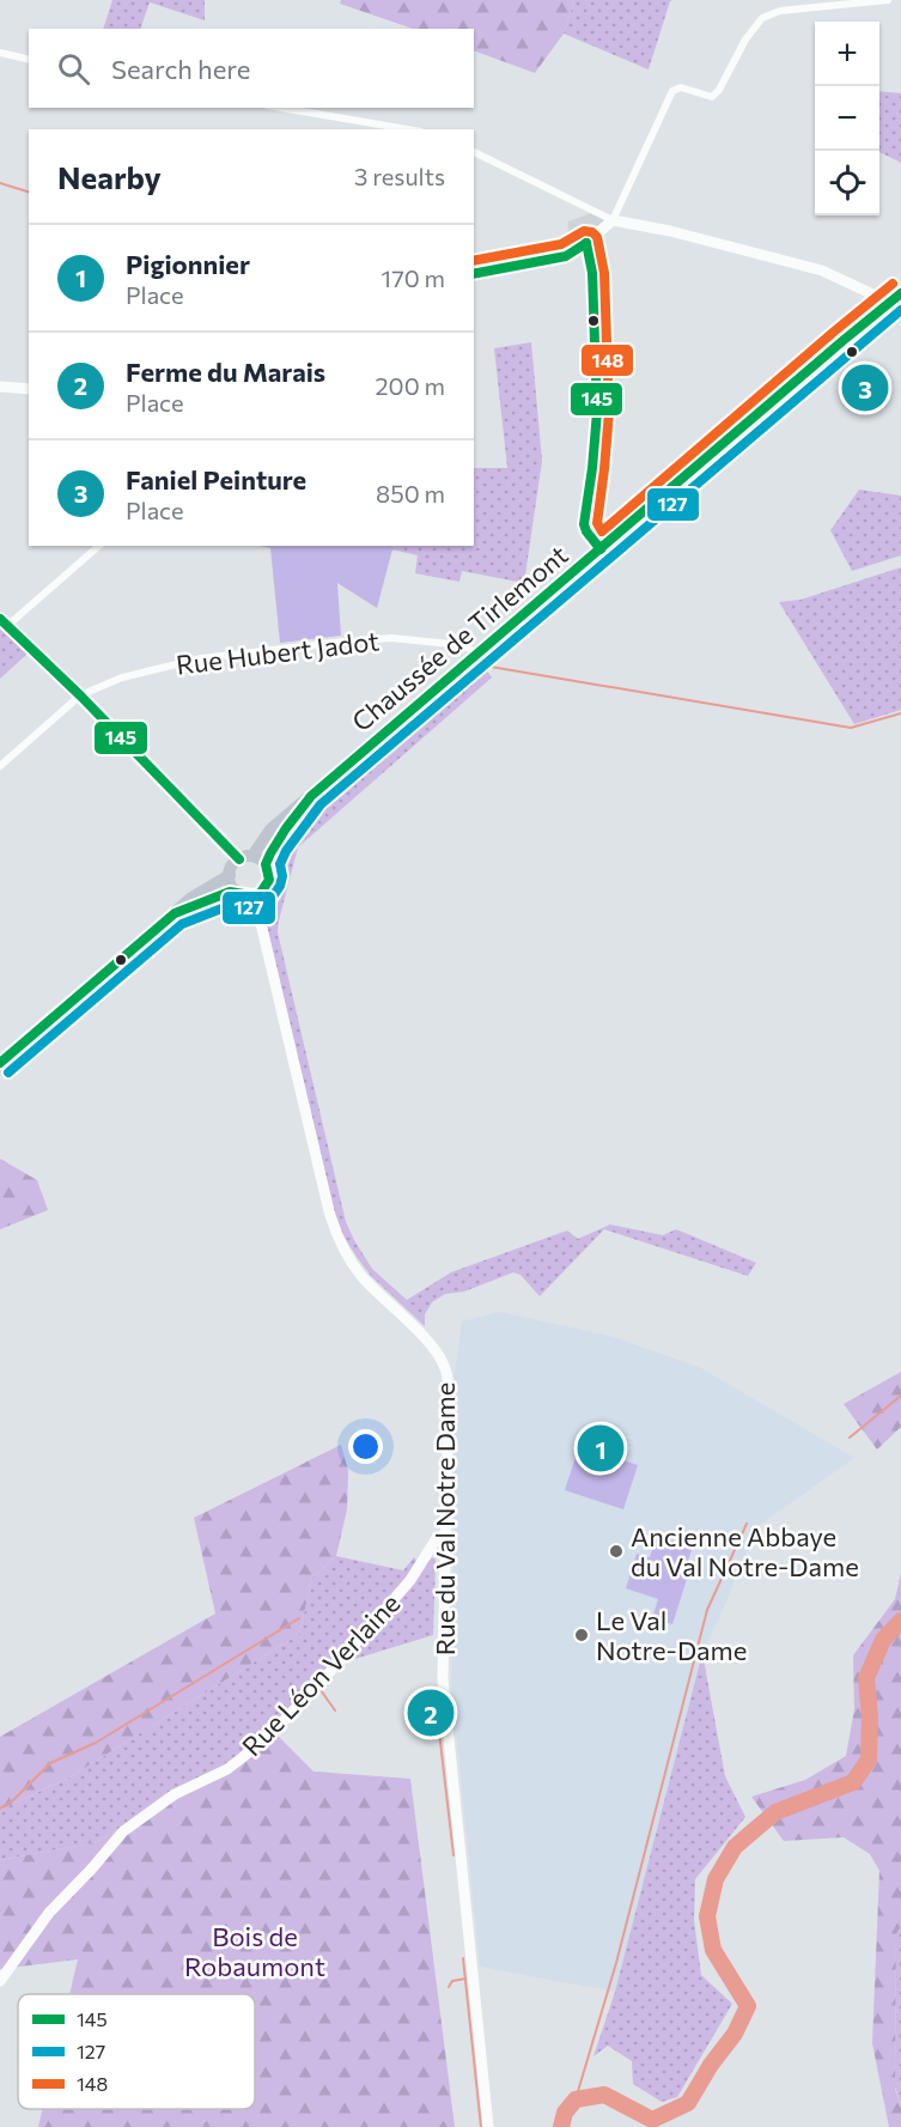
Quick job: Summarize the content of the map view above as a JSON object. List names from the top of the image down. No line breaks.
{"streets":{"main road":["Chaussée de Tirlemont"],"street":["Rue Hubert Jadot","Rue du Val Notre Dame","Rue Léon Verlaine"]},"crossings":[["Chaussée de Tirlemont","Rue Hubert Jadot"],["Chaussée de Tirlemont","Rue du Val Notre Dame"],["Rue du Val Notre Dame","Rue Léon Verlaine"]],"parks":["Bois de Robaumont"],"places":["Ancienne Abbaye du Val Notre-Dame","Le Val Notre-Dame"],"lines":["transit line 148","transit line 145","transit line 127"],"legend":["145","127","148"],"page":{"map_buttons":["+","−"],"search":"Search here","heading":["Nearby","3 results"],"list":[{"mark":"1","name":"Pigionnier","note":"Place","value":"170 m"},{"mark":"2","name":"Ferme du Marais","note":"Place","value":"200 m"},{"mark":"3","name":"Faniel Peinture","note":"Place","value":"850 m"}],"pins":["3","1","2"]}}
